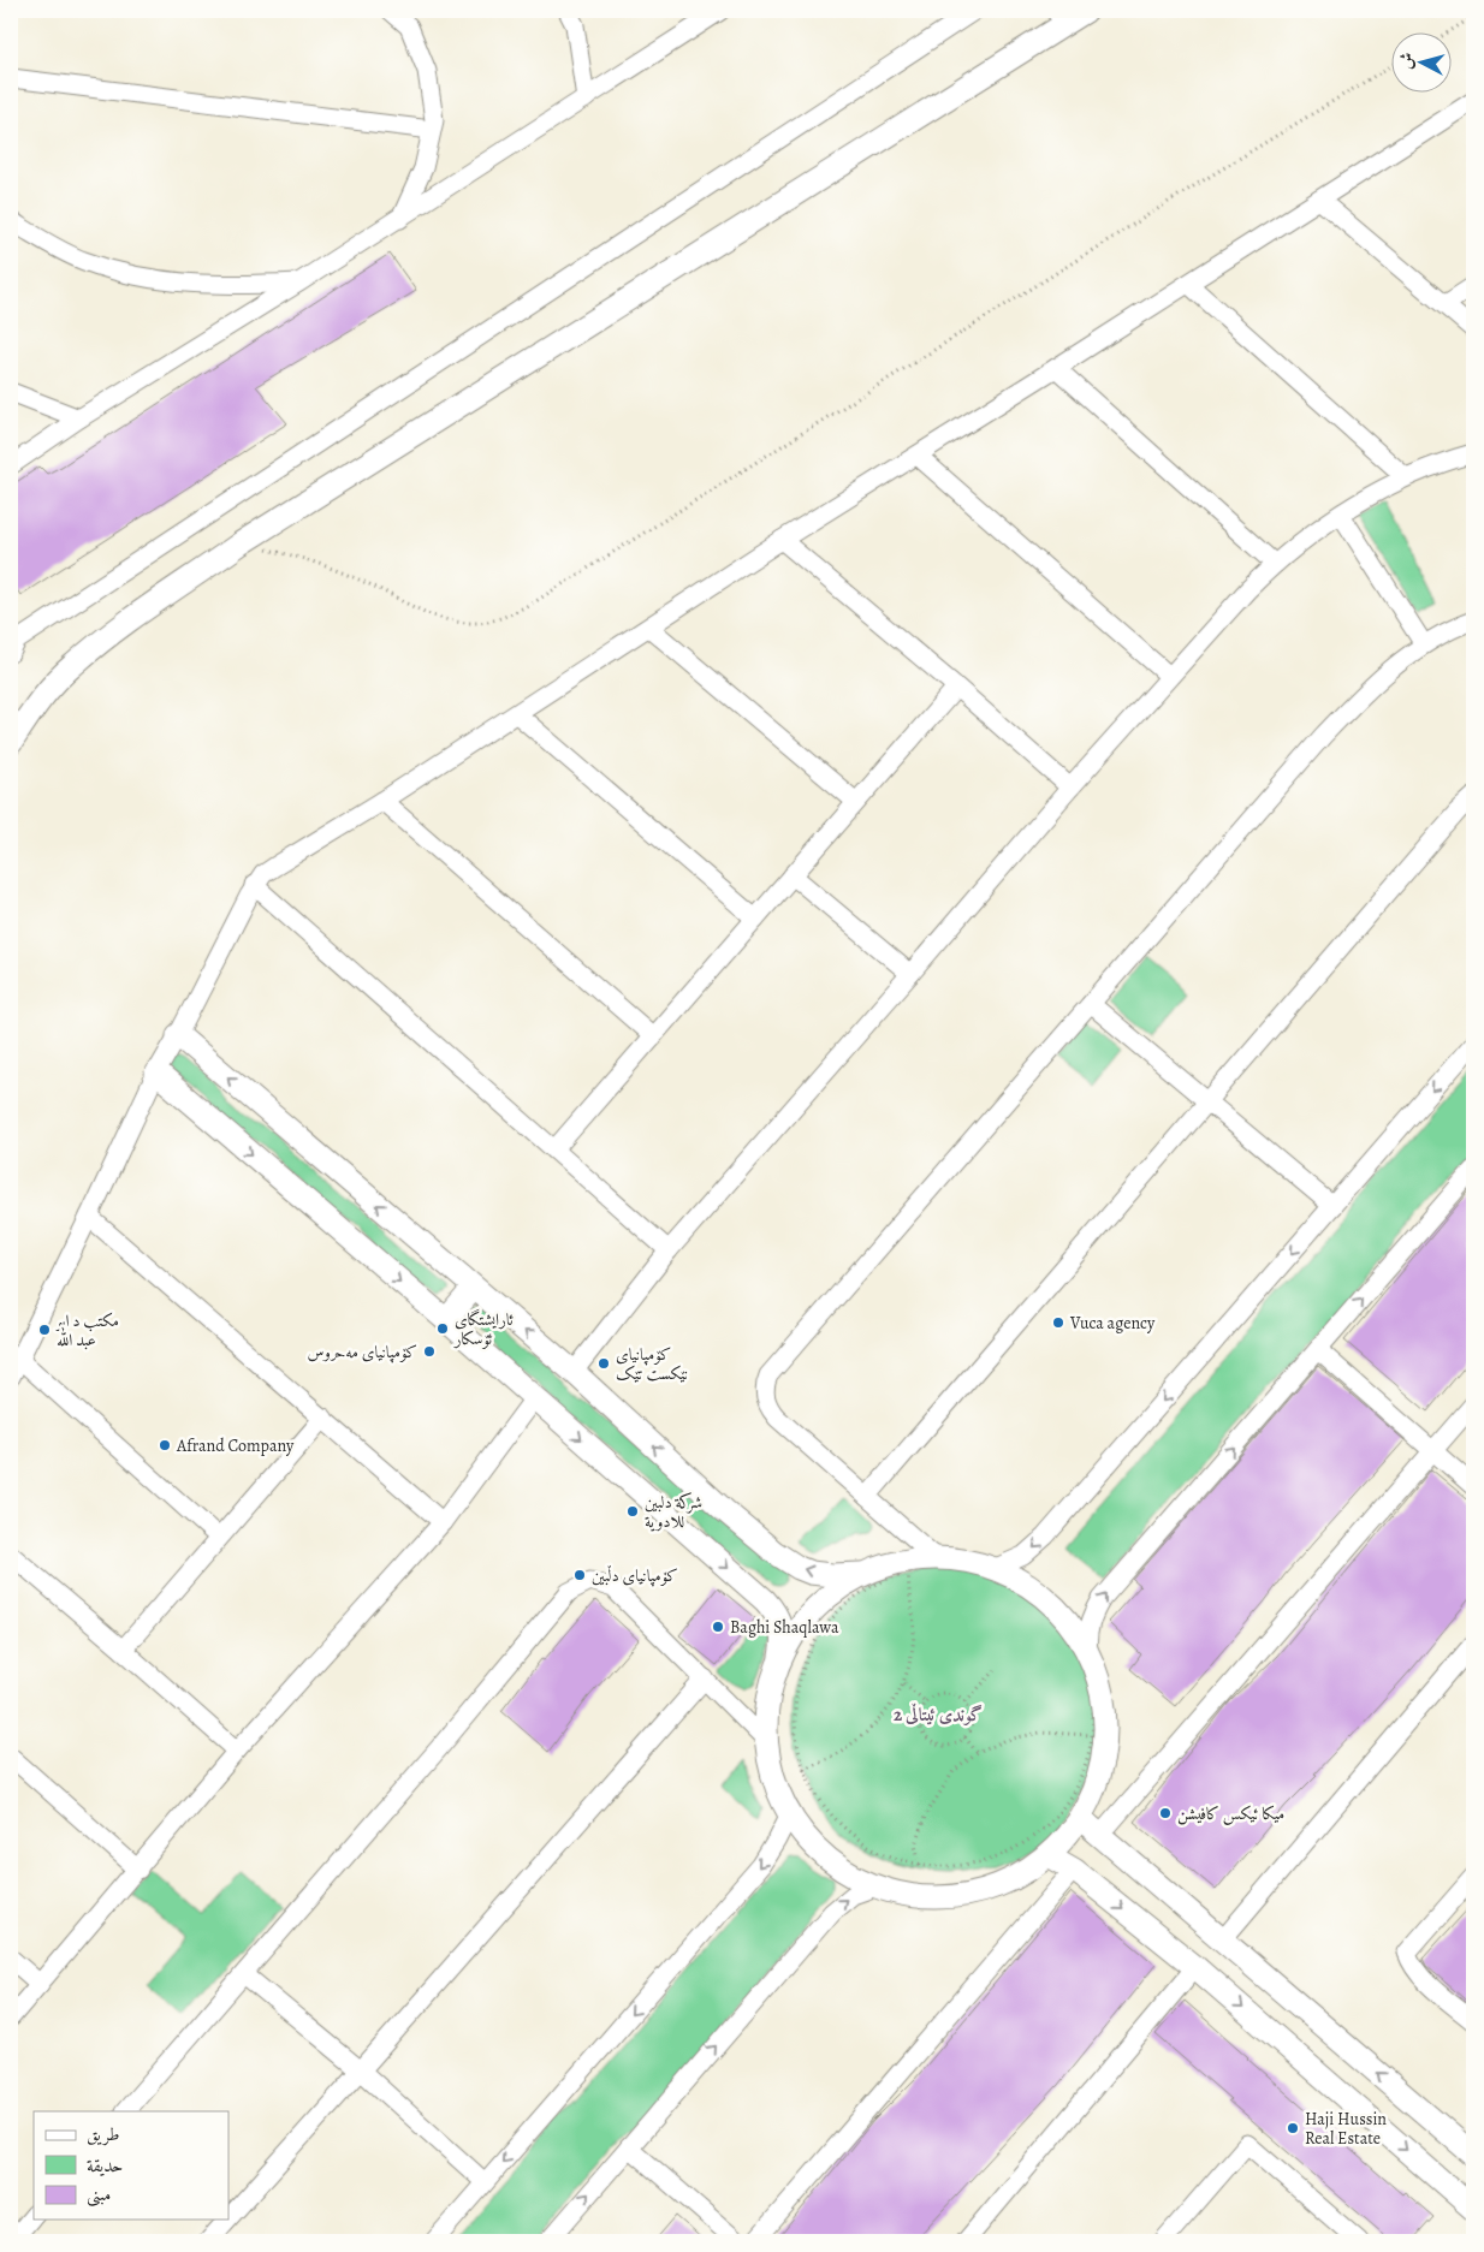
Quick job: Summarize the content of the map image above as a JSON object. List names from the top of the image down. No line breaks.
{"districts":["گوندی ئیتاڵی 2"],"places":["Vuca agency","ئارایشتگای ئۆسکار","مكتب د ابو عبد الله","کۆمپانیای مەحروس","کۆمپانیای نێکست تێک","Afrand Company","شركة دلبين للادوية","کۆمپانیای دڵبین","Baghi Shaqlawa","میکا ئیکس کافیشن","Haji Hussin Real Estate"],"legend":["طريق","حديقة","مبنى"],"north":"left"}
